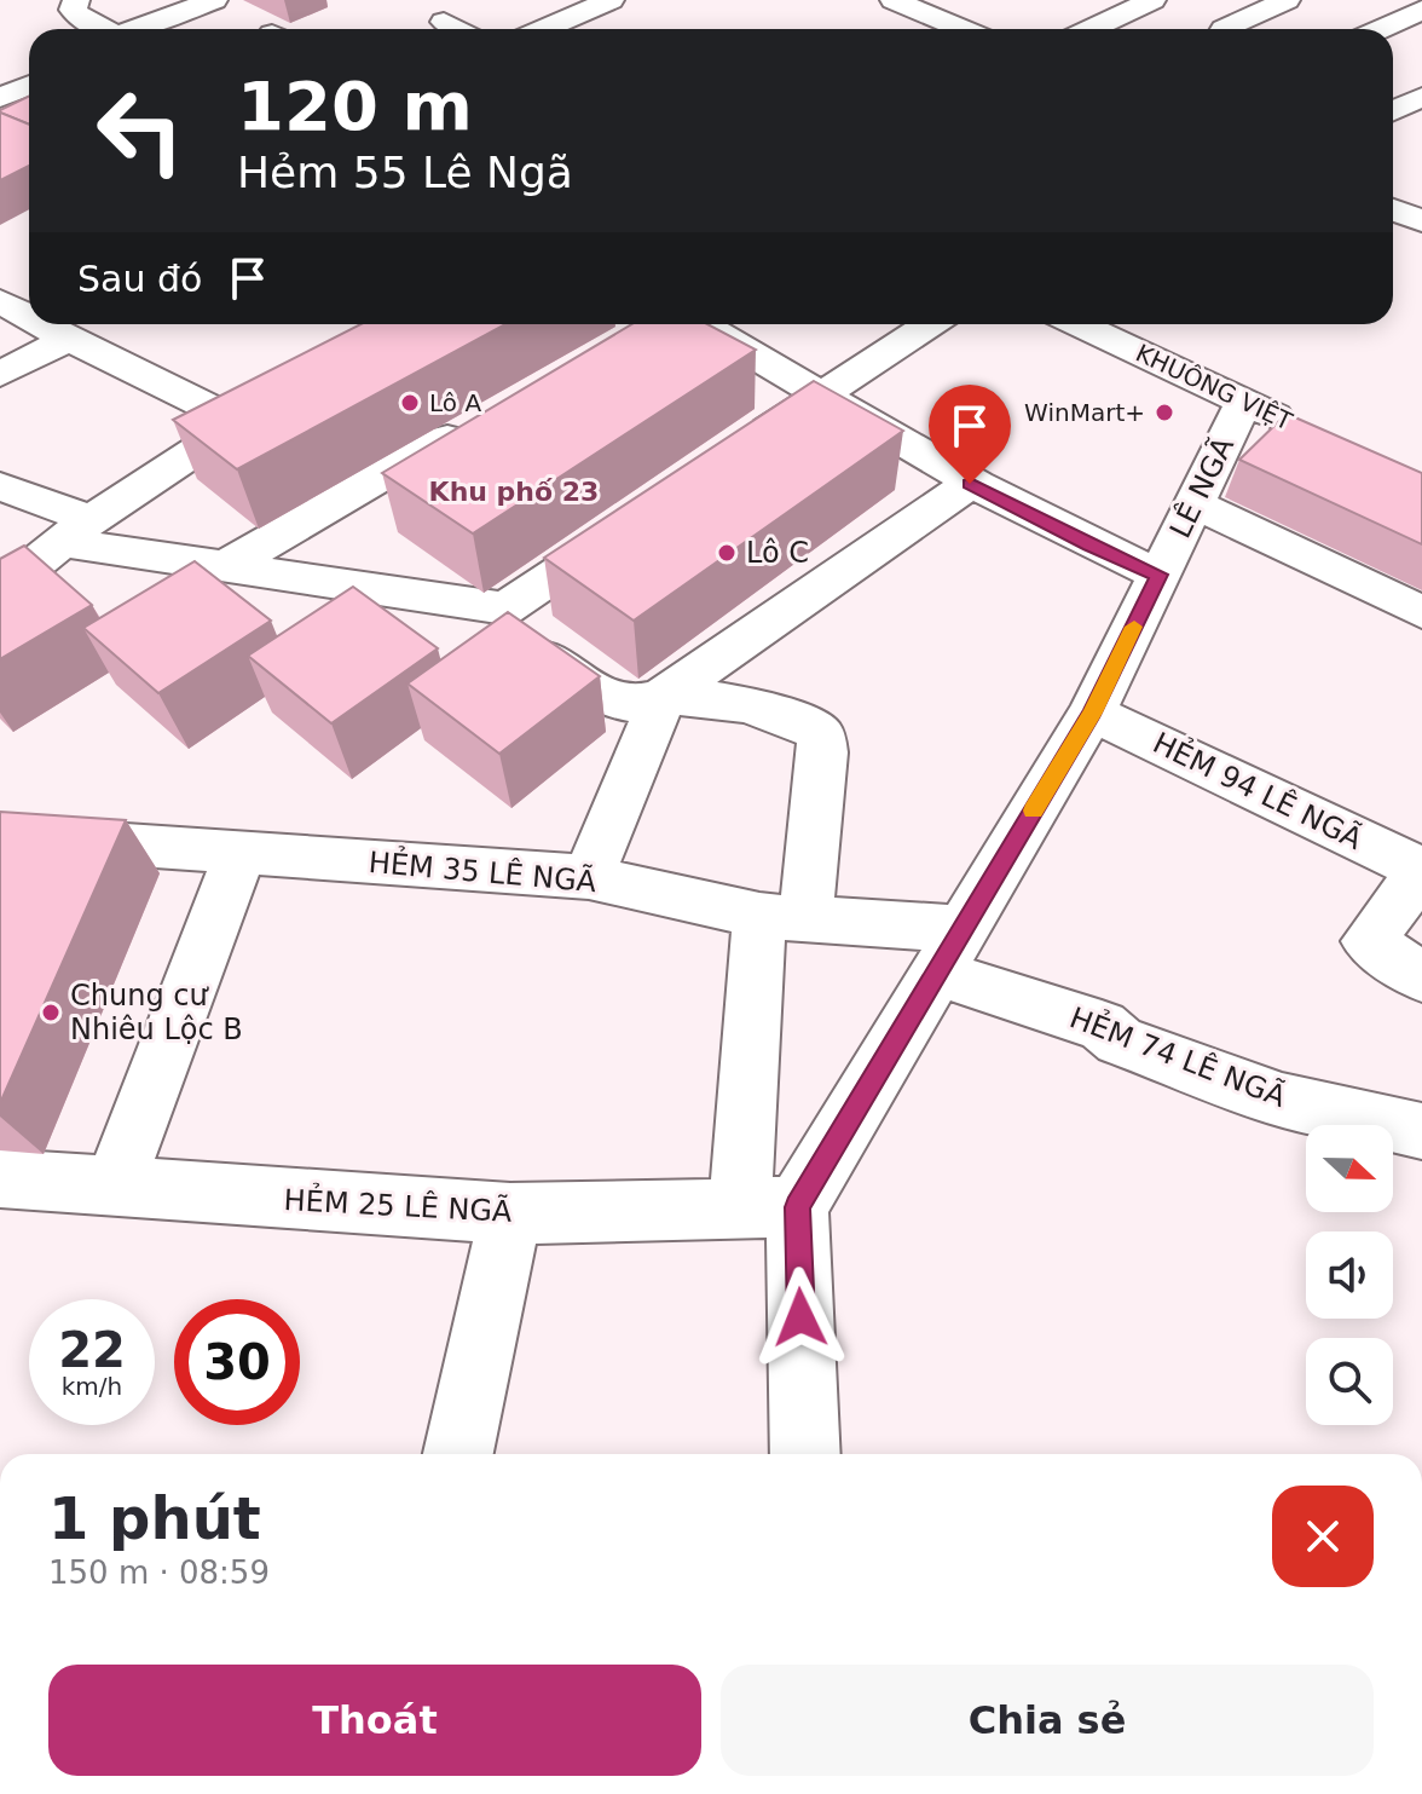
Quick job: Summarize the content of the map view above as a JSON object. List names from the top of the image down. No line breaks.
{"streets":{"street":["KHUÔNG VIỆT","LÊ NGÃ","HẺM 94 LÊ NGÃ","HẺM 35 LÊ NGÃ","HẺM 74 LÊ NGÃ","HẺM 25 LÊ NGÃ"]},"crossings":[["KHUÔNG VIỆT","LÊ NGÃ"],["LÊ NGÃ","HẺM 94 LÊ NGÃ"],["LÊ NGÃ","HẺM 35 LÊ NGÃ"],["LÊ NGÃ","HẺM 74 LÊ NGÃ"],["LÊ NGÃ","HẺM 25 LÊ NGÃ"],["HẺM 35 LÊ NGÃ","HẺM 74 LÊ NGÃ"]],"districts":["Khu phố 23"],"places":["Lô A","WinMart+","Lô C","Chung cư Nhiêu Lộc B"],"north":"right","page":{"turn":["120 m","Hẻm 55 Lê Ngã"],"then":"Sau đó","speed":"22 km/h","limit":"30","heading":["1 phút","150 m · 08:59"],"buttons":["Thoát","Chia sẻ"]}}
